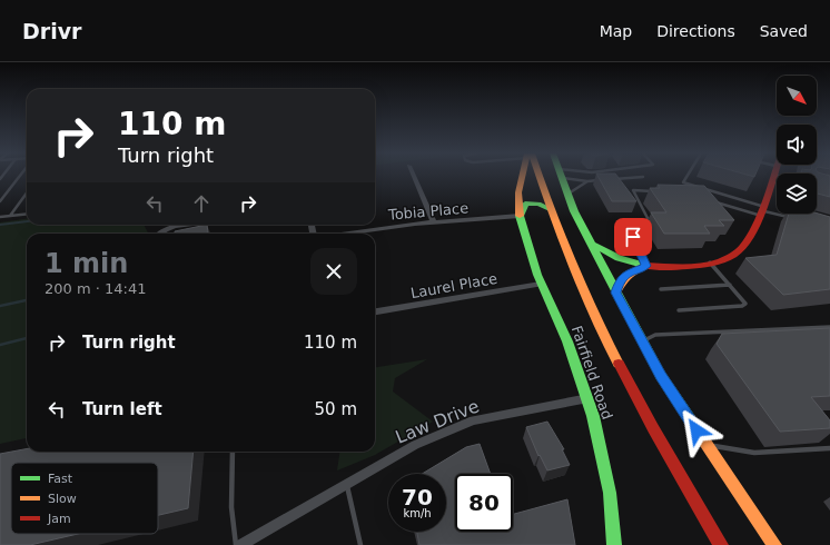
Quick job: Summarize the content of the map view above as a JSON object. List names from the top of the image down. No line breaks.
{"streets":{"main road":["Fairfield Road"],"street":["Tobia Place","Laurel Place","Law Drive"]},"crossings":[["Tobia Place","Fairfield Road"],["Laurel Place","Fairfield Road"],["Fairfield Road","Law Drive"]],"legend":["Fast","Slow","Jam"],"north":"bottom right","page":{"header":"Drivr","nav":["Map","Directions","Saved"],"turn":["110 m","Turn right"],"heading":["1 min","200 m · 14:41"],"list":[{"name":"Turn right","value":"110 m"},{"name":"Turn left","value":"50 m"}],"speed":"70 km/h","limit":"80"}}
